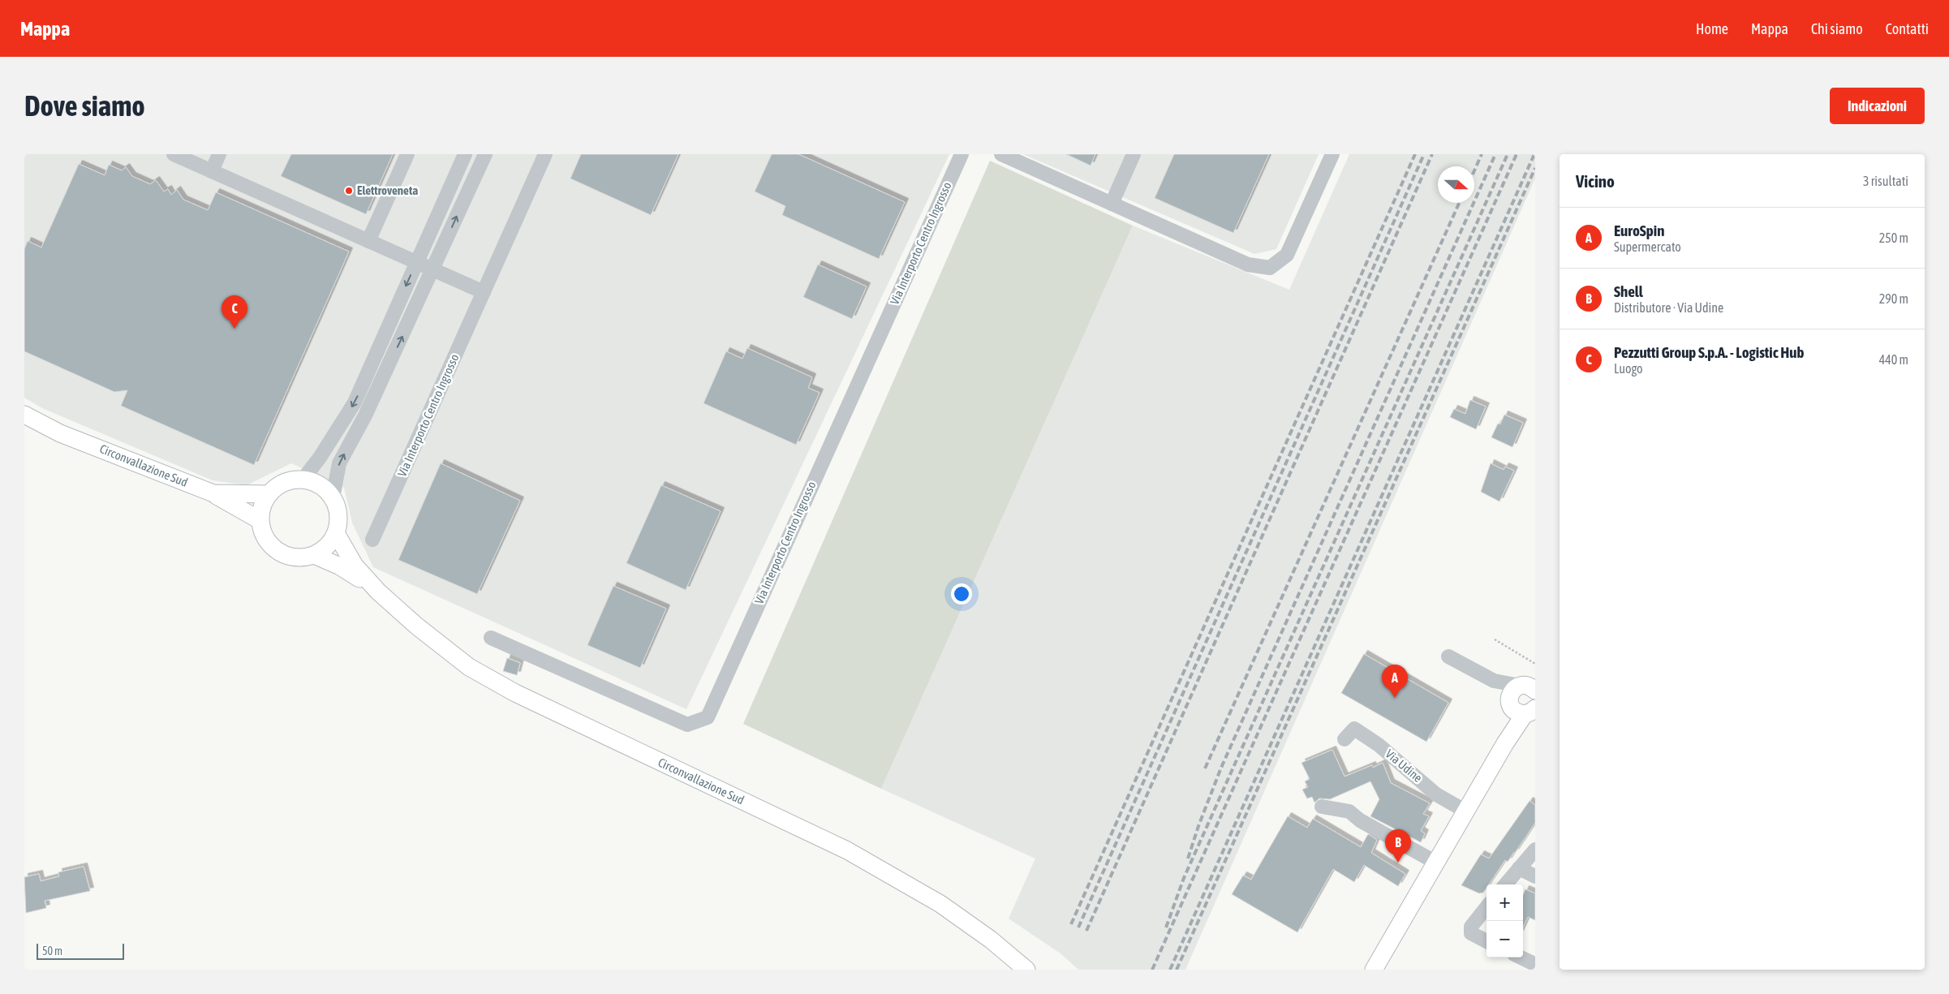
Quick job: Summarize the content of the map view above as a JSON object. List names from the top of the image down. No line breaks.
{"streets":{"main road":["Circonvallazione Sud"],"street":["Via Interporto Centro Ingrosso","Via Udine"]},"places":["Elettroveneta"],"scale_bar":"50 m","north":"right","page":{"header":"Mappa","nav":["Home","Mappa","Chi siamo","Contatti"],"buttons":"Indicazioni","title":"Dove siamo","heading":["Vicino","3 risultati"],"list":[{"mark":"A","name":"EuroSpin","note":"Supermercato","value":"250 m"},{"mark":"B","name":"Shell","note":"Distributore · Via Udine","value":"290 m"},{"mark":"C","name":"Pezzutti Group S.p.A. - Logistic Hub","note":"Luogo","value":"440 m"}],"pins":["C","A","B"],"map_buttons":["+","−"],"scale":"50 m"}}
